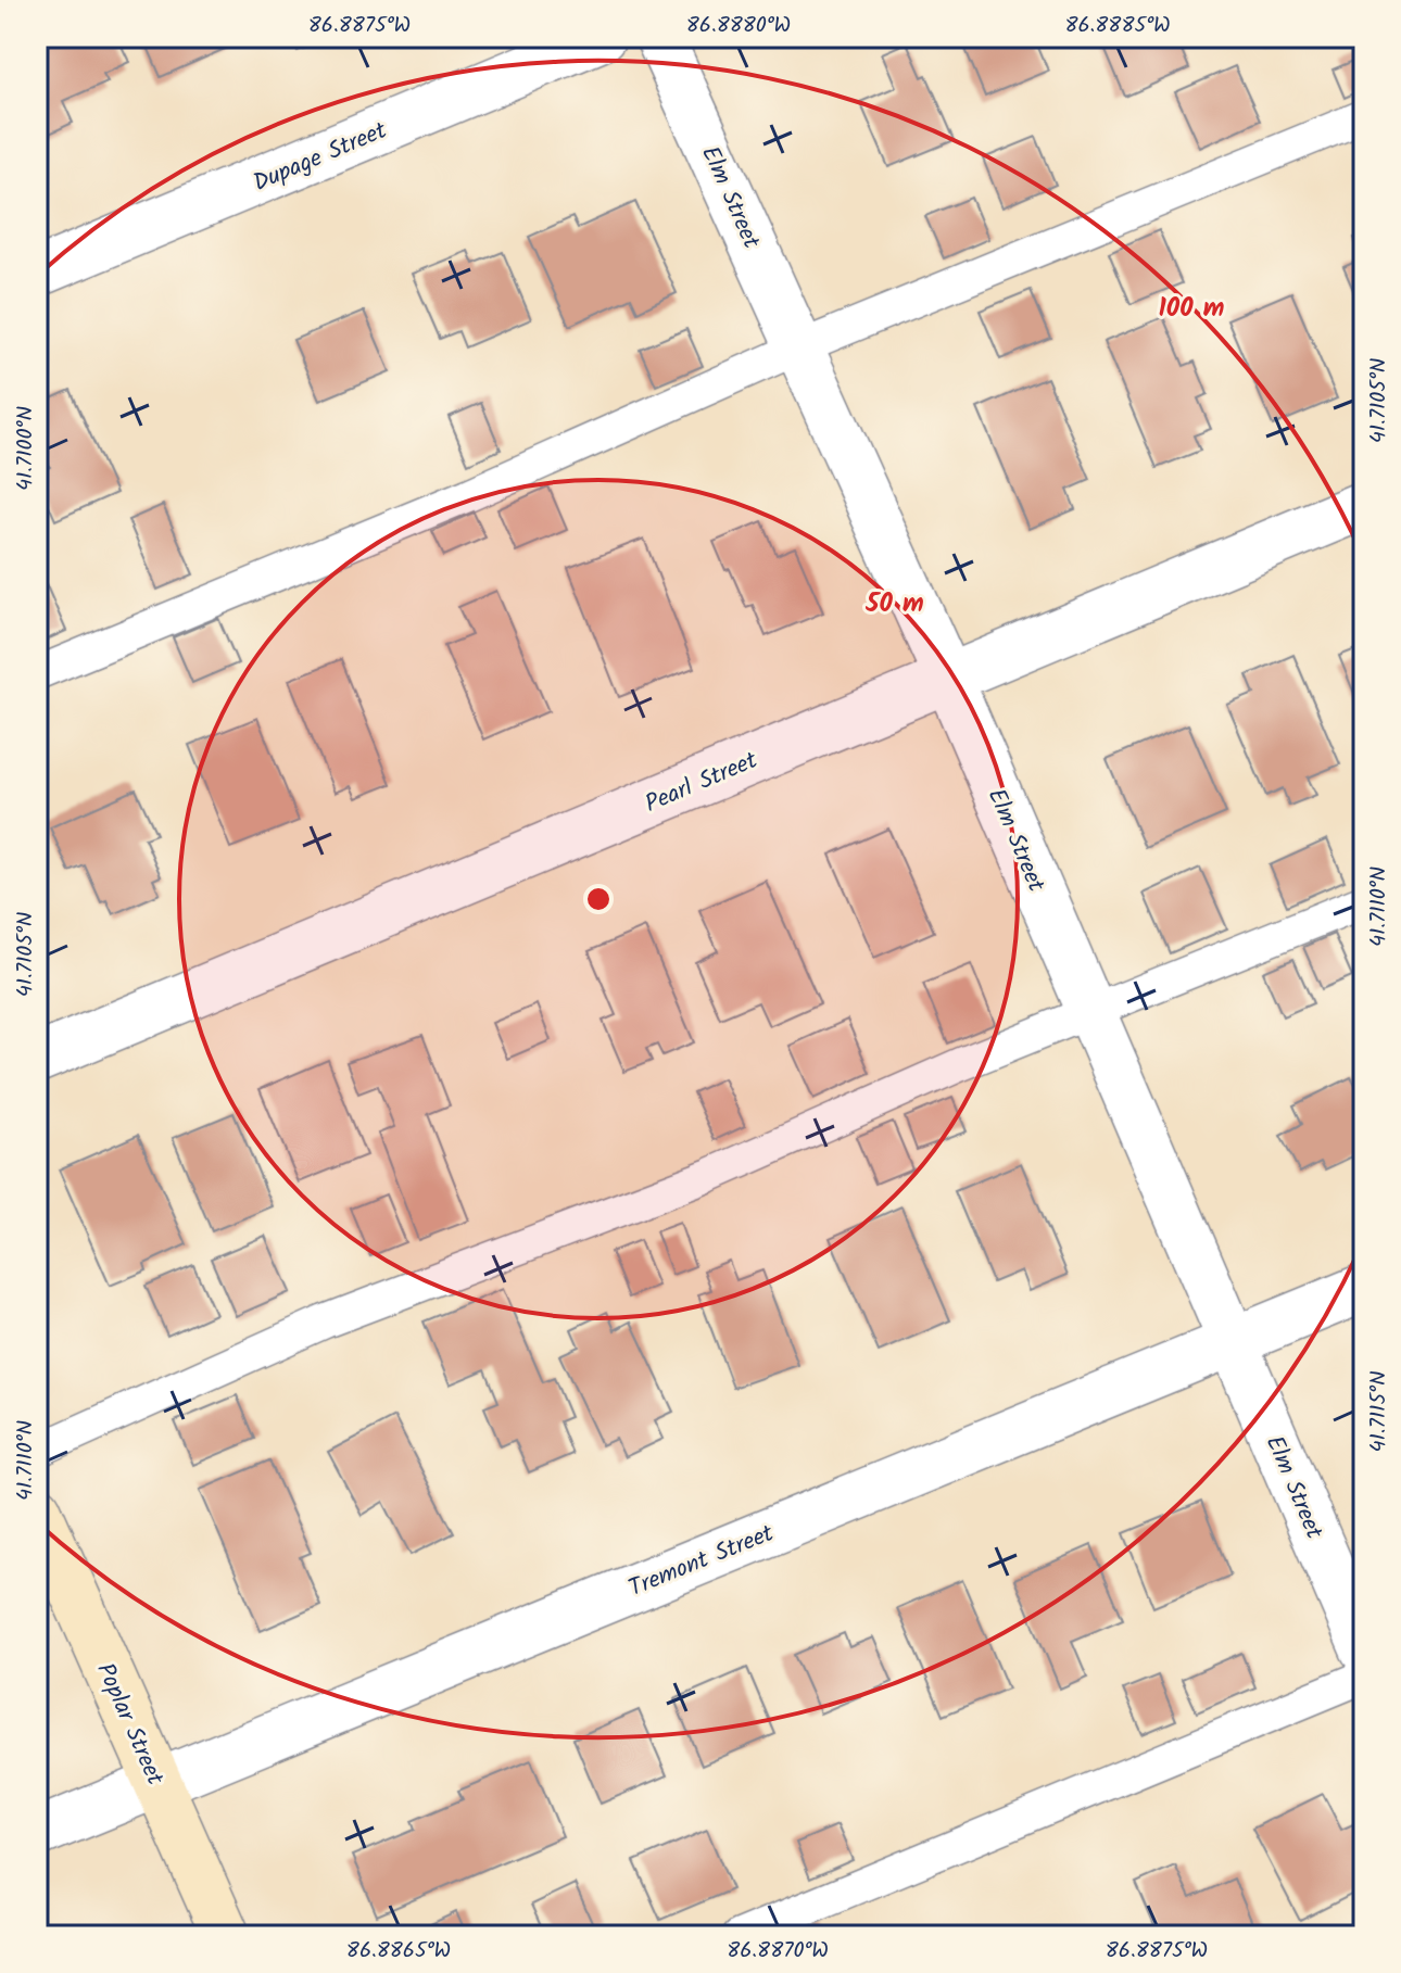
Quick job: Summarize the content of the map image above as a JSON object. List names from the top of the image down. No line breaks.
{"streets":{"street":["Dupage Street","Elm Street","Pearl Street","Tremont Street","Poplar Street"]},"crossings":[["Elm Street","Pearl Street"],["Elm Street","Tremont Street"],["Tremont Street","Poplar Street"]],"coordinates":["86.8875°W","86.8880°W","86.8885°W","41.7105°N","41.7100°N","41.7110°N","41.7115°N","86.8865°W","86.8870°W"],"rings":["100 m","50 m"]}
